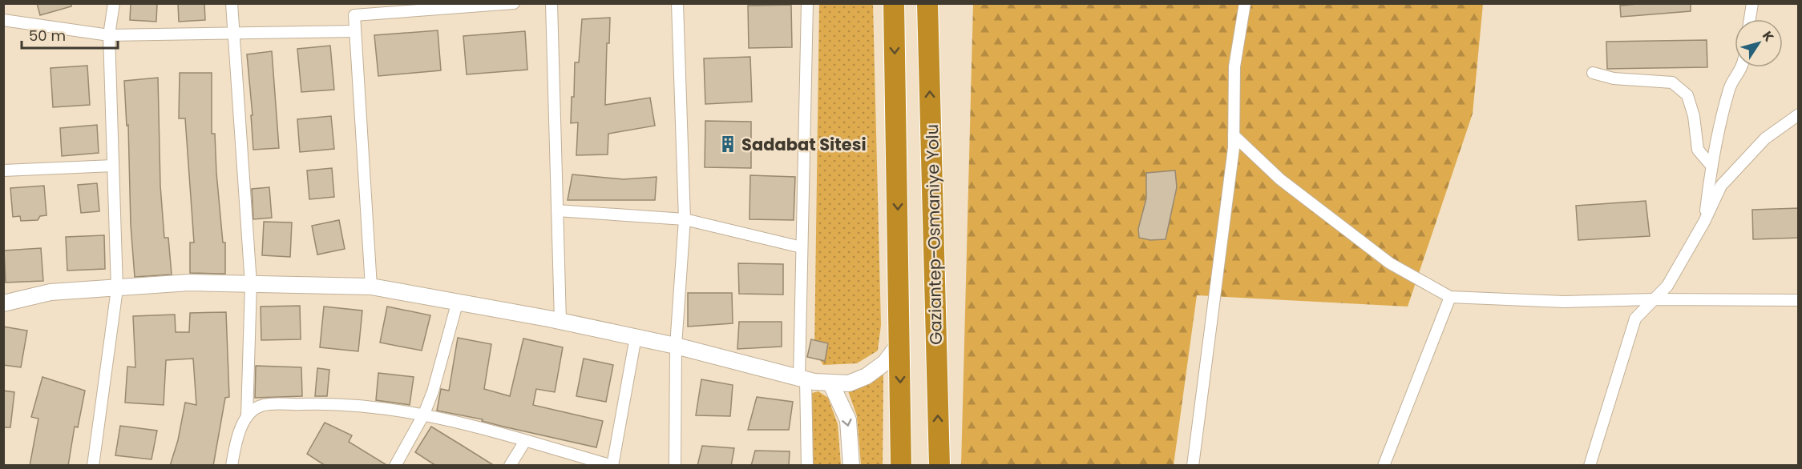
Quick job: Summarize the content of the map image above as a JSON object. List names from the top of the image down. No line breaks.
{"streets":{"highway":["Gaziantep-Osmaniye Yolu"]},"places":{"building":["Sadabat Sitesi"]},"scale_bar":"50 m","north":"top right"}
